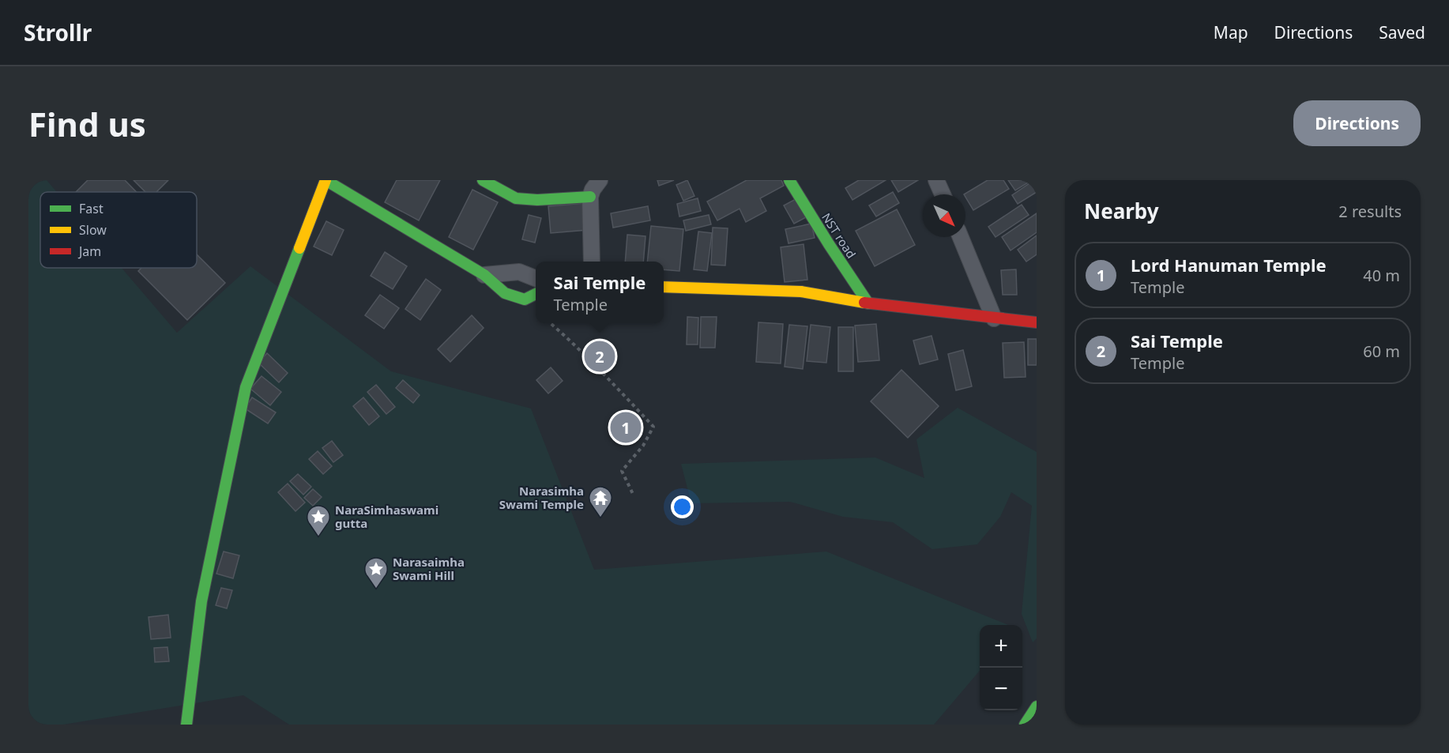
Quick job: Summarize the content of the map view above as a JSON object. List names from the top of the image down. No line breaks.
{"streets":{"street":["NST road"]},"places":{"temple":["Narasimha Swami Temple"],"place":["NaraSimhaswami gutta","Narasaimha Swami Hill"]},"legend":["Fast","Slow","Jam"],"north":"bottom right","page":{"header":"Strollr","nav":["Map","Directions","Saved"],"buttons":"Directions","title":"Find us","heading":["Nearby","2 results"],"list":[{"mark":"1","name":"Lord Hanuman Temple","note":"Temple","value":"40 m"},{"mark":"2","name":"Sai Temple","note":"Temple","value":"60 m"}],"popup":["Sai Temple","Temple"],"pins":["2","1"],"map_buttons":["+","−"]}}
